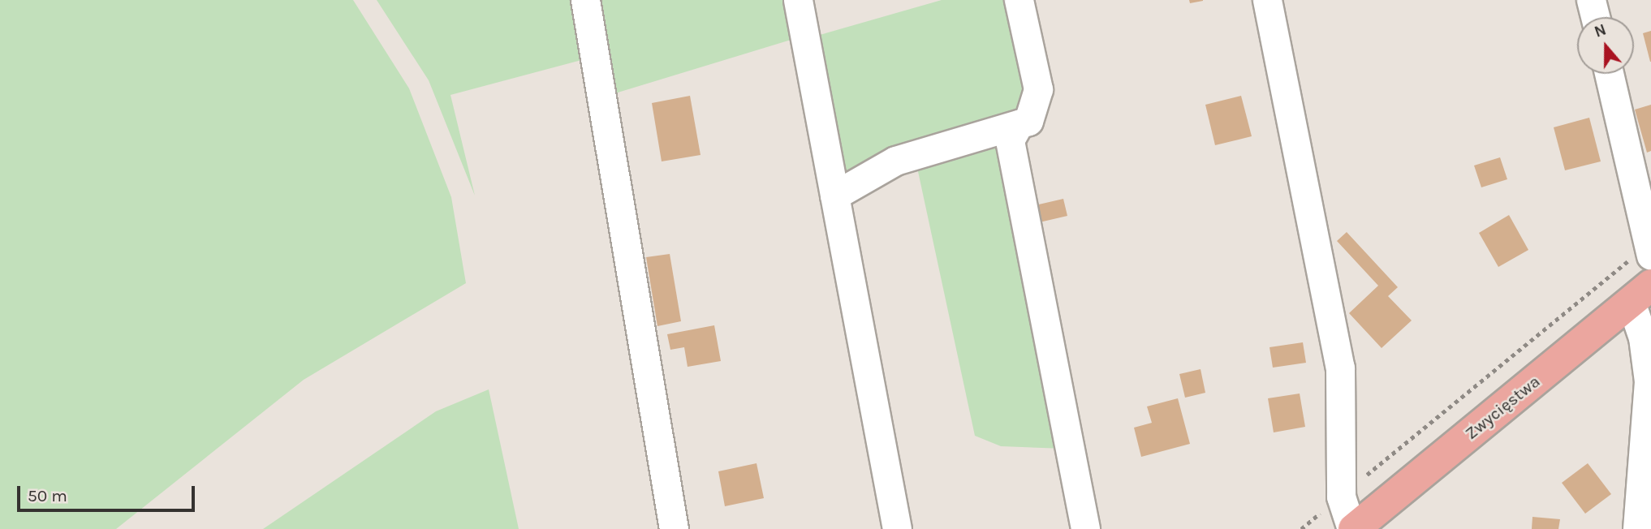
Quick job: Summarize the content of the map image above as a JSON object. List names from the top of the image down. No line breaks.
{"streets":{"main road":["Zwycięstwa"]},"scale_bar":"50 m","north":"top"}
